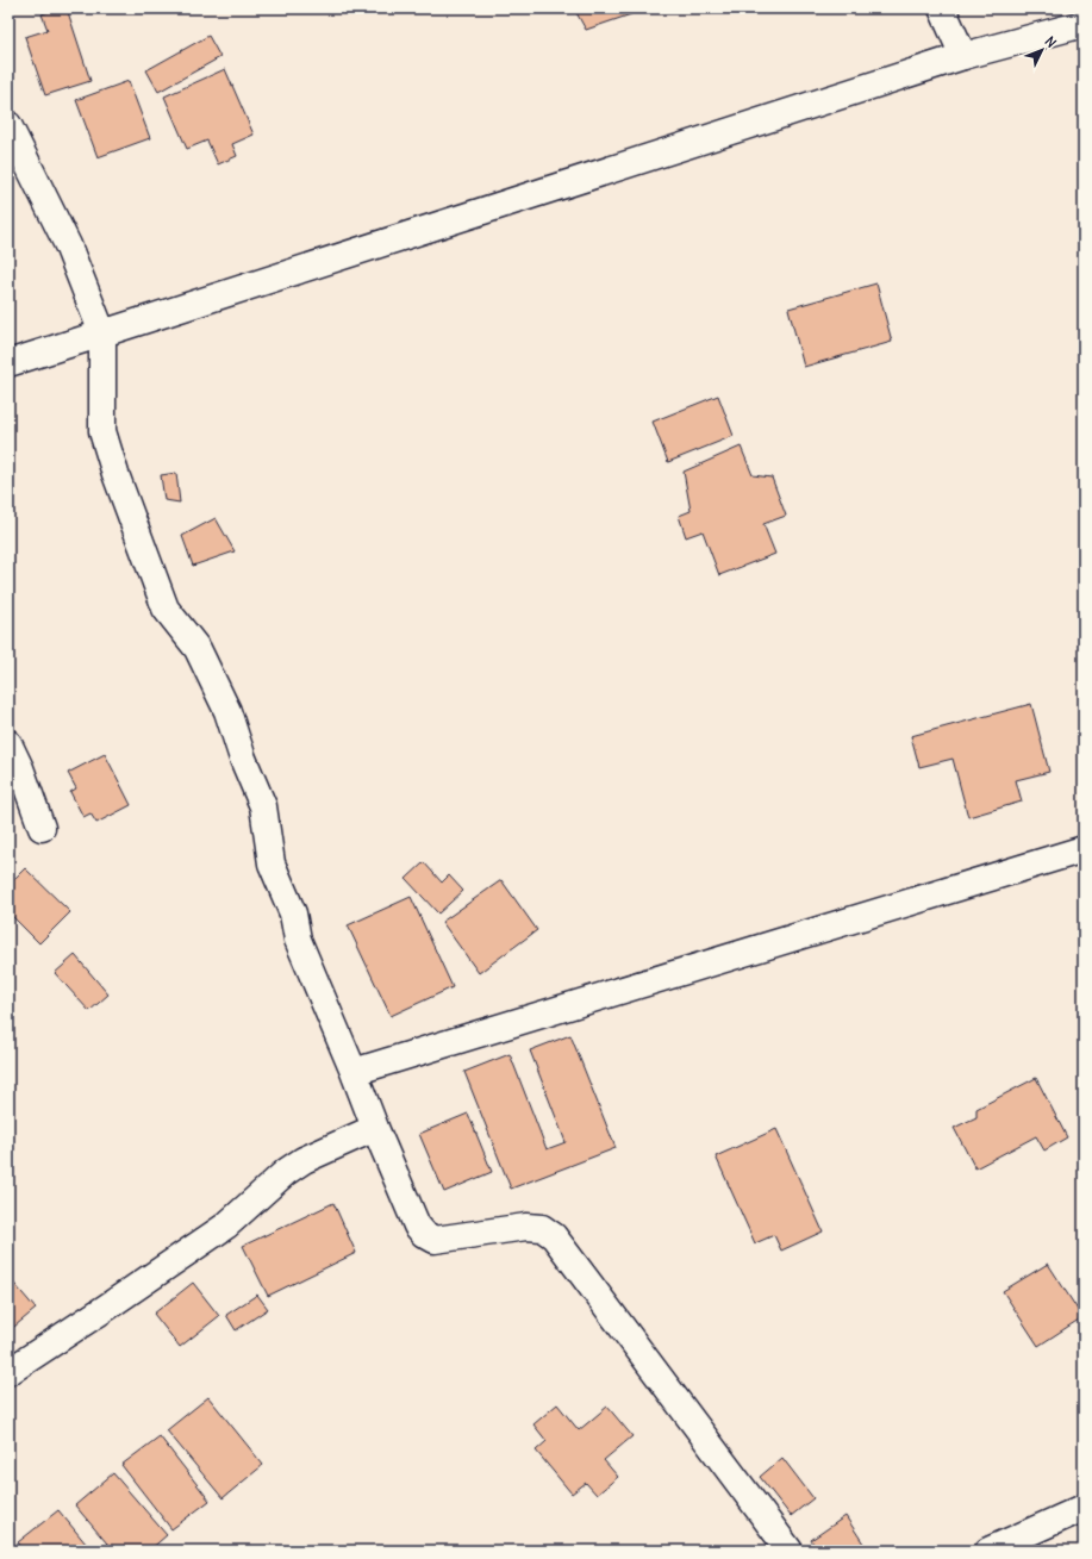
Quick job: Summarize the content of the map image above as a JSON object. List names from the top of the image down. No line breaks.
{"north":"top right"}
